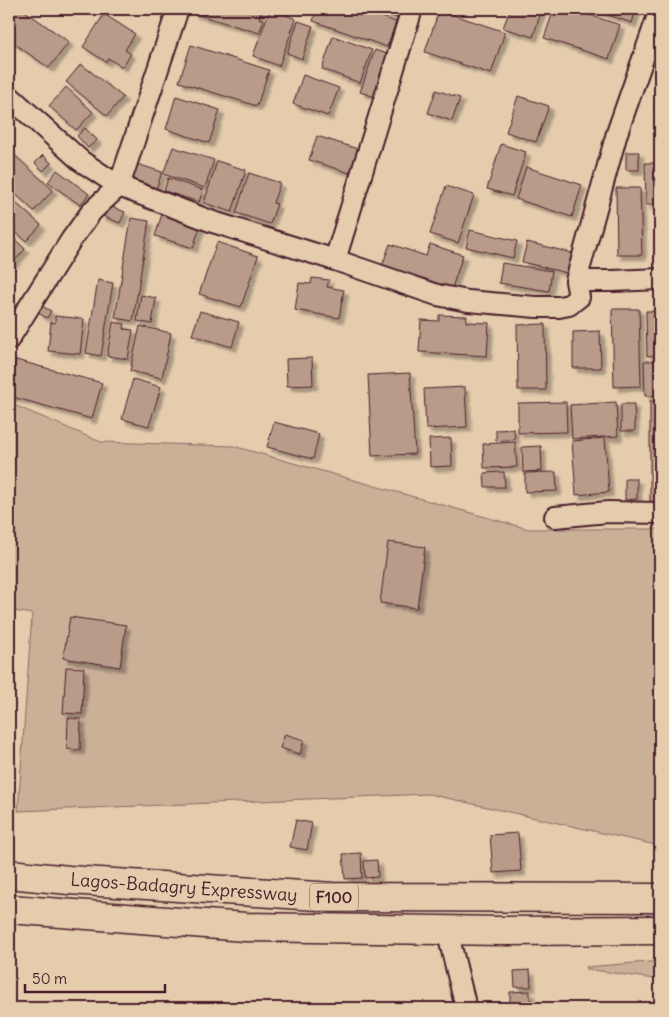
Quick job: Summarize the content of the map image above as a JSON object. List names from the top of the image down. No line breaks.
{"streets":{"highway":["Lagos-Badagry Expressway","F100"]},"scale_bar":"50 m"}
